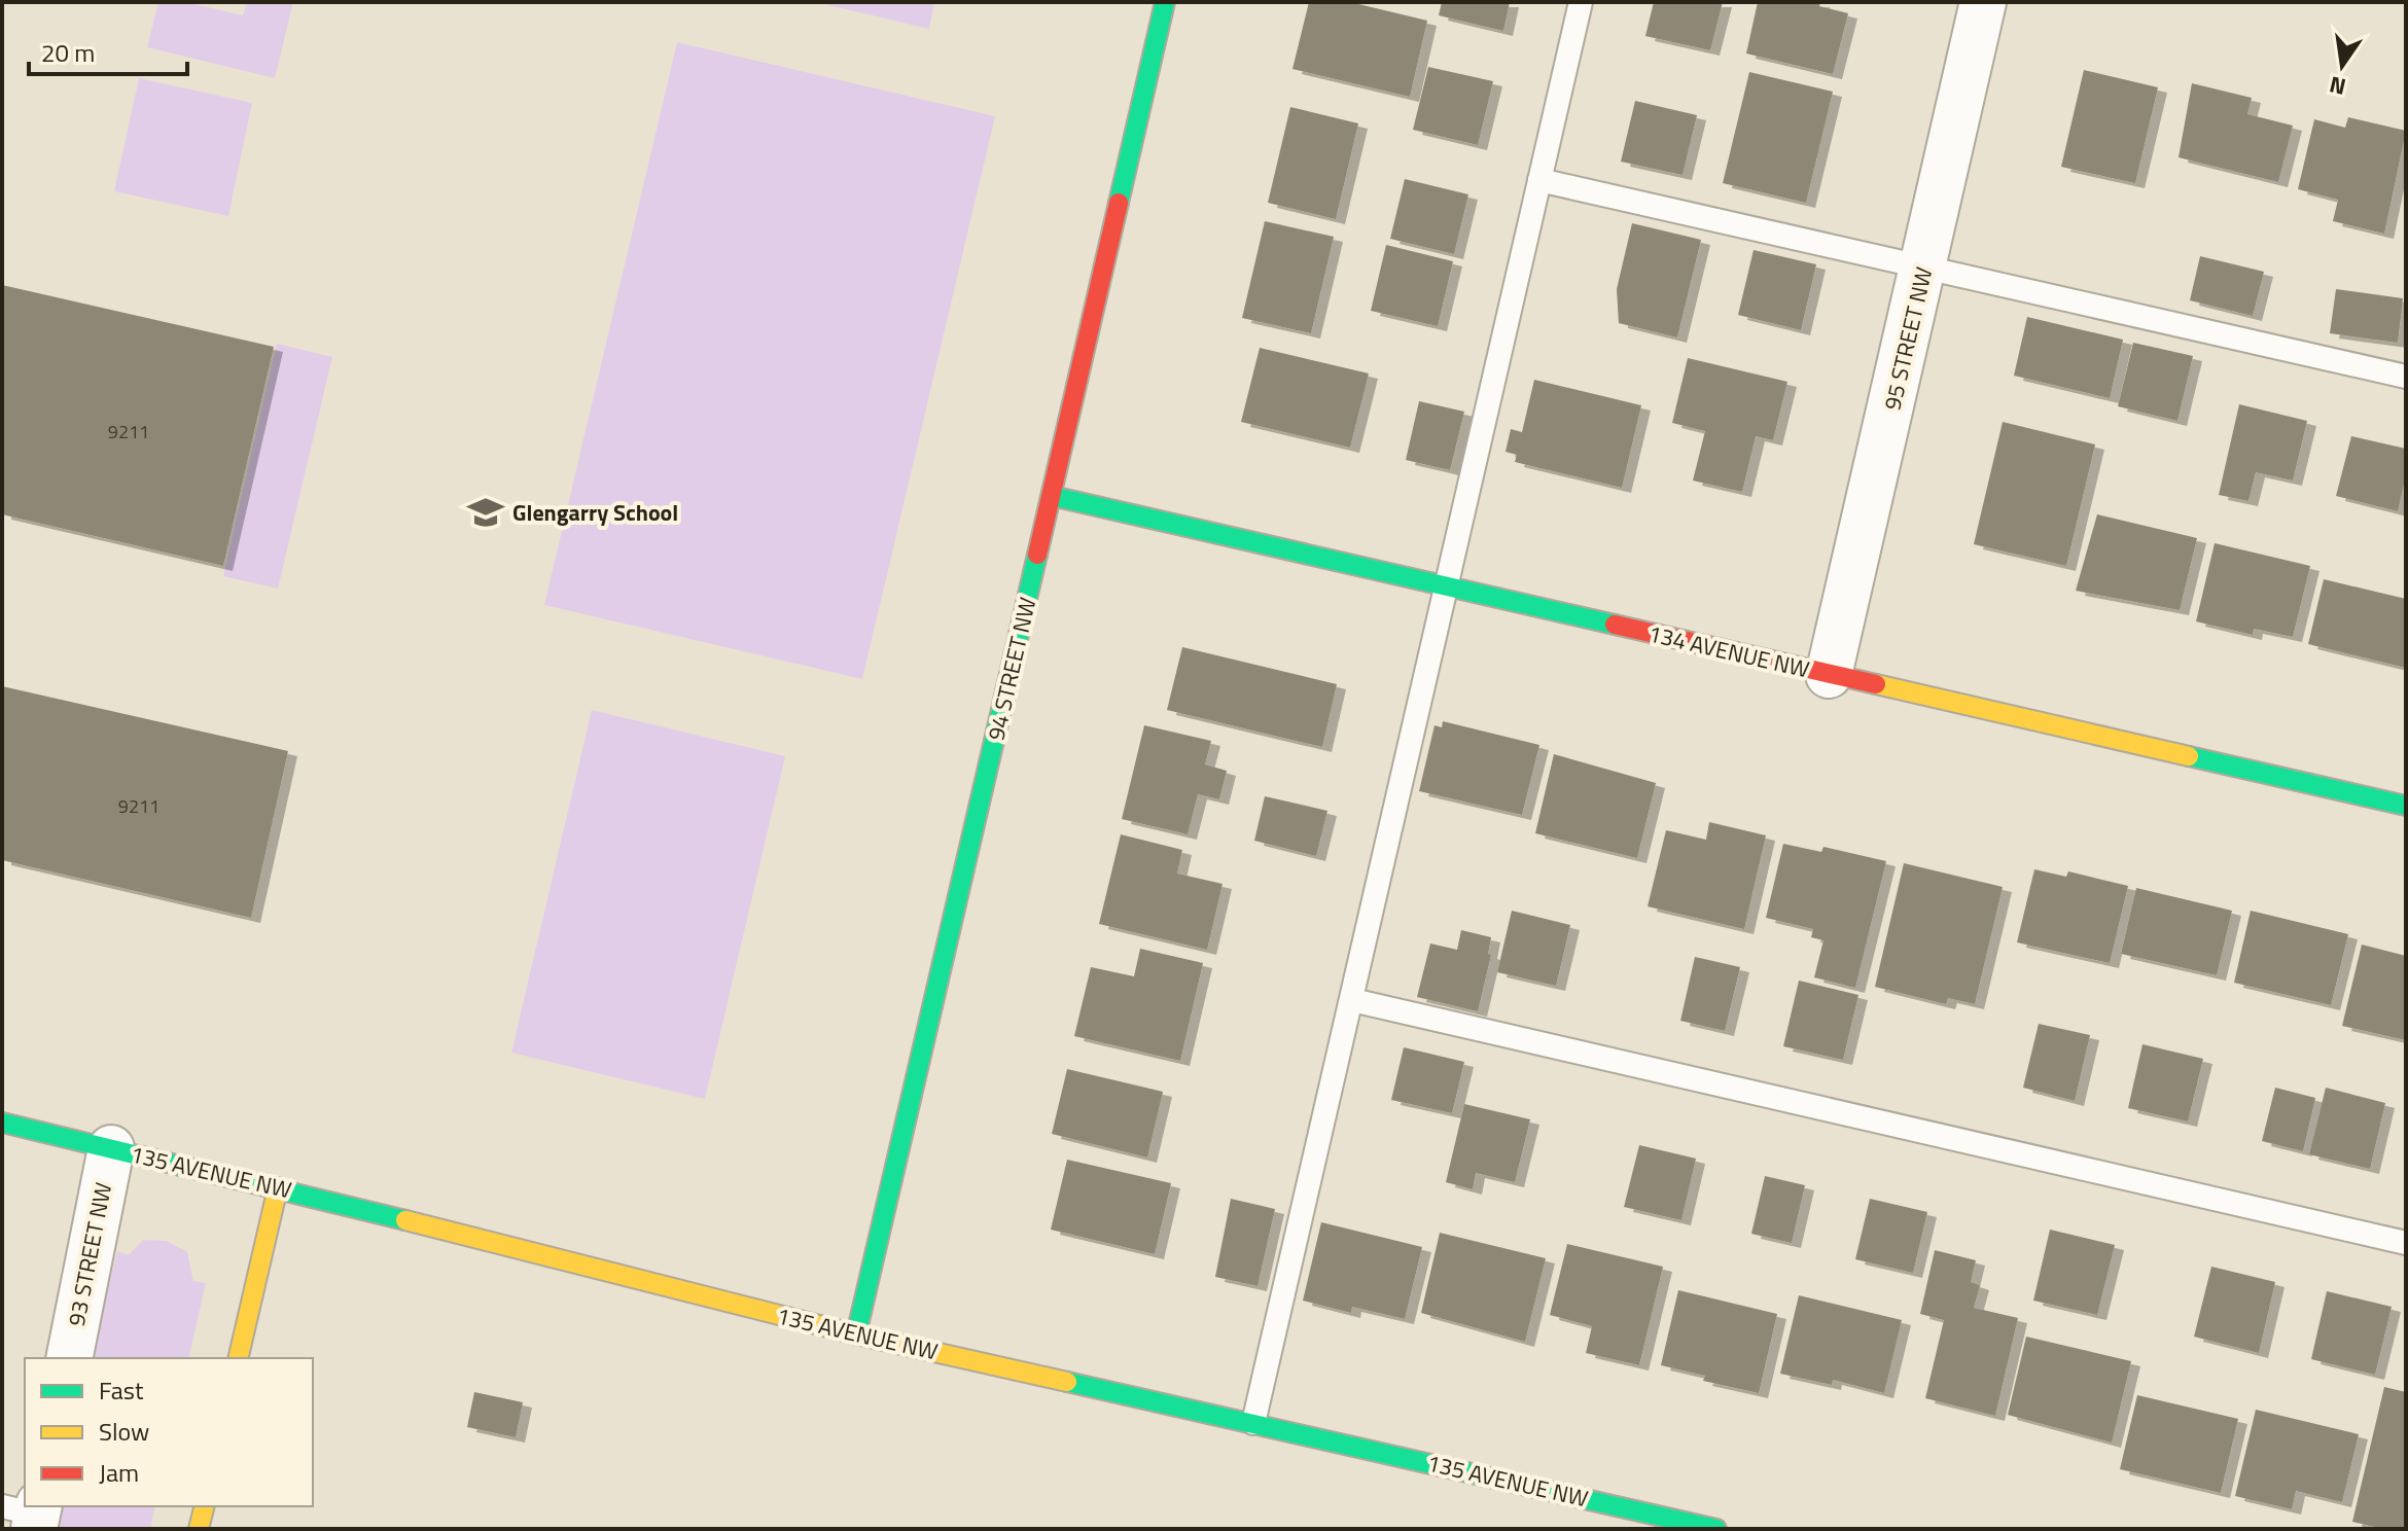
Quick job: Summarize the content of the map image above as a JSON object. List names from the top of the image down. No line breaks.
{"streets":{"street":["95 STREET NW","134 AVENUE NW","94 STREET NW","135 AVENUE NW","93 STREET NW"]},"crossings":[["95 STREET NW","134 AVENUE NW"],["134 AVENUE NW","94 STREET NW"],["94 STREET NW","135 AVENUE NW"],["135 AVENUE NW","93 STREET NW"]],"places":{"school or university":["Glengarry School"]},"house_numbers":["9211","9211"],"legend":["Fast","Slow","Jam"],"scale_bar":"20 m","north":"bottom"}
